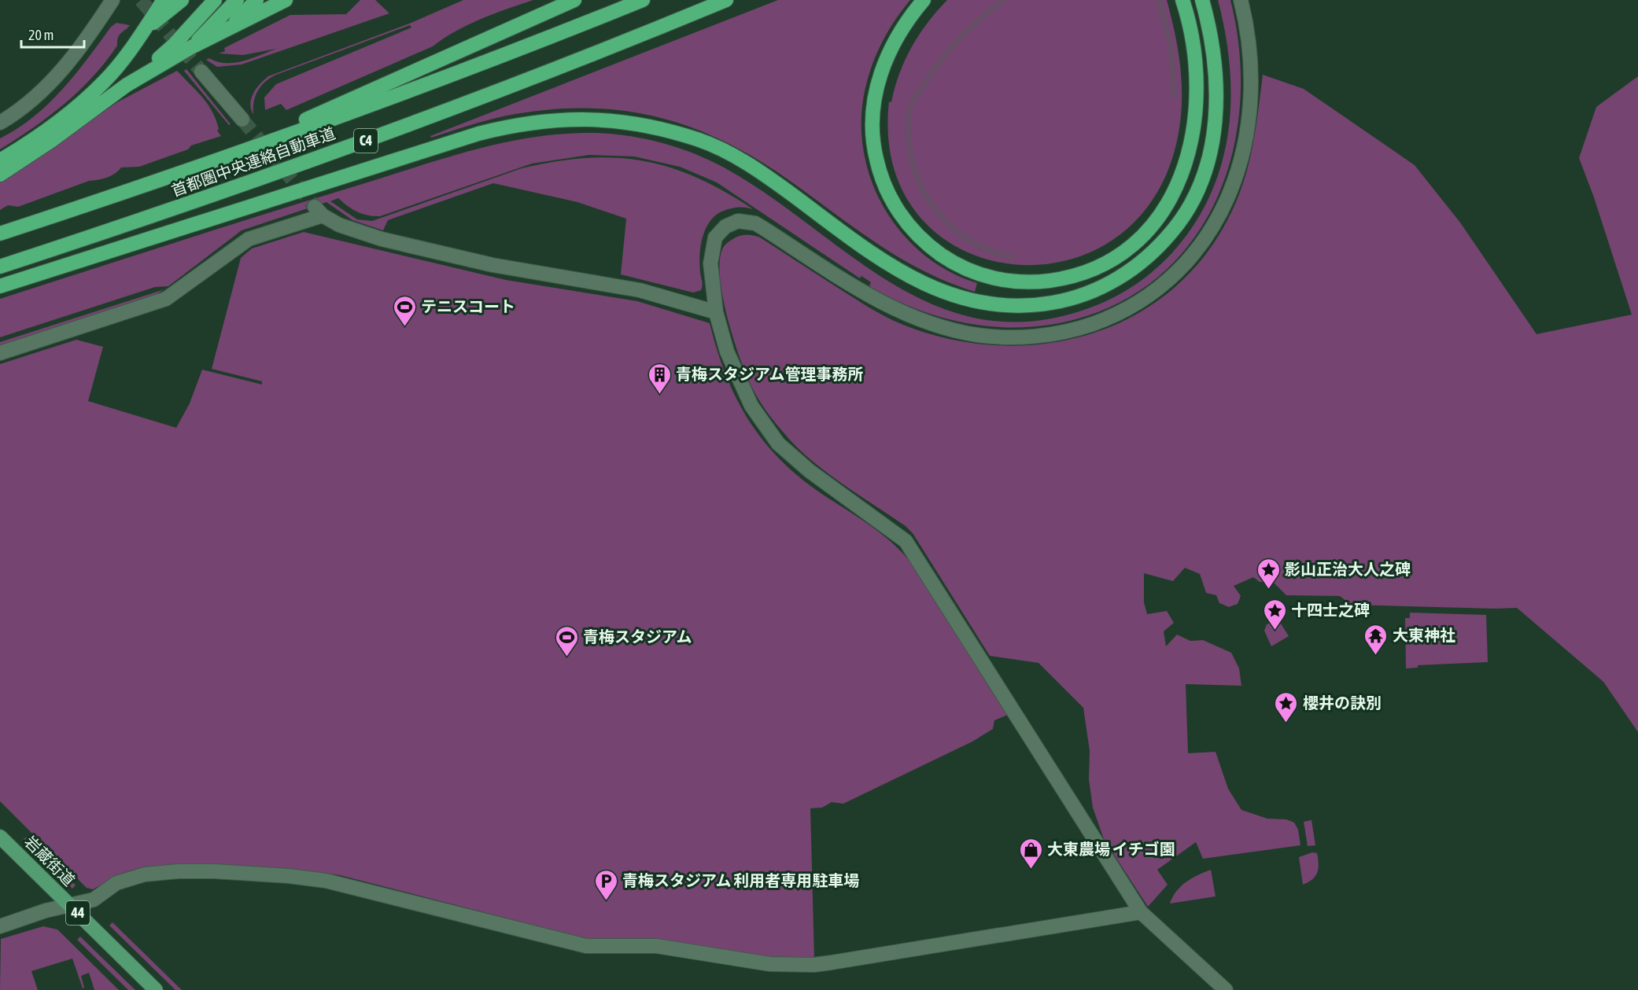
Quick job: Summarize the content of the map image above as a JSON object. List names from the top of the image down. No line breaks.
{"streets":{"highway":["C4","首都圏中央連絡自動車道"],"main road":["岩蔵街道","44"]},"places":{"sports":["テニスコート","青梅スタジアム"],"building":["青梅スタジアム管理事務所"],"place":["影山正治大人之碑","十四士之碑","櫻井の訣別"],"temple":["大東神社"],"shop":["大東農場 イチゴ園"],"parking":["青梅スタジアム 利用者専用駐車場"]},"scale_bar":"20 m"}
